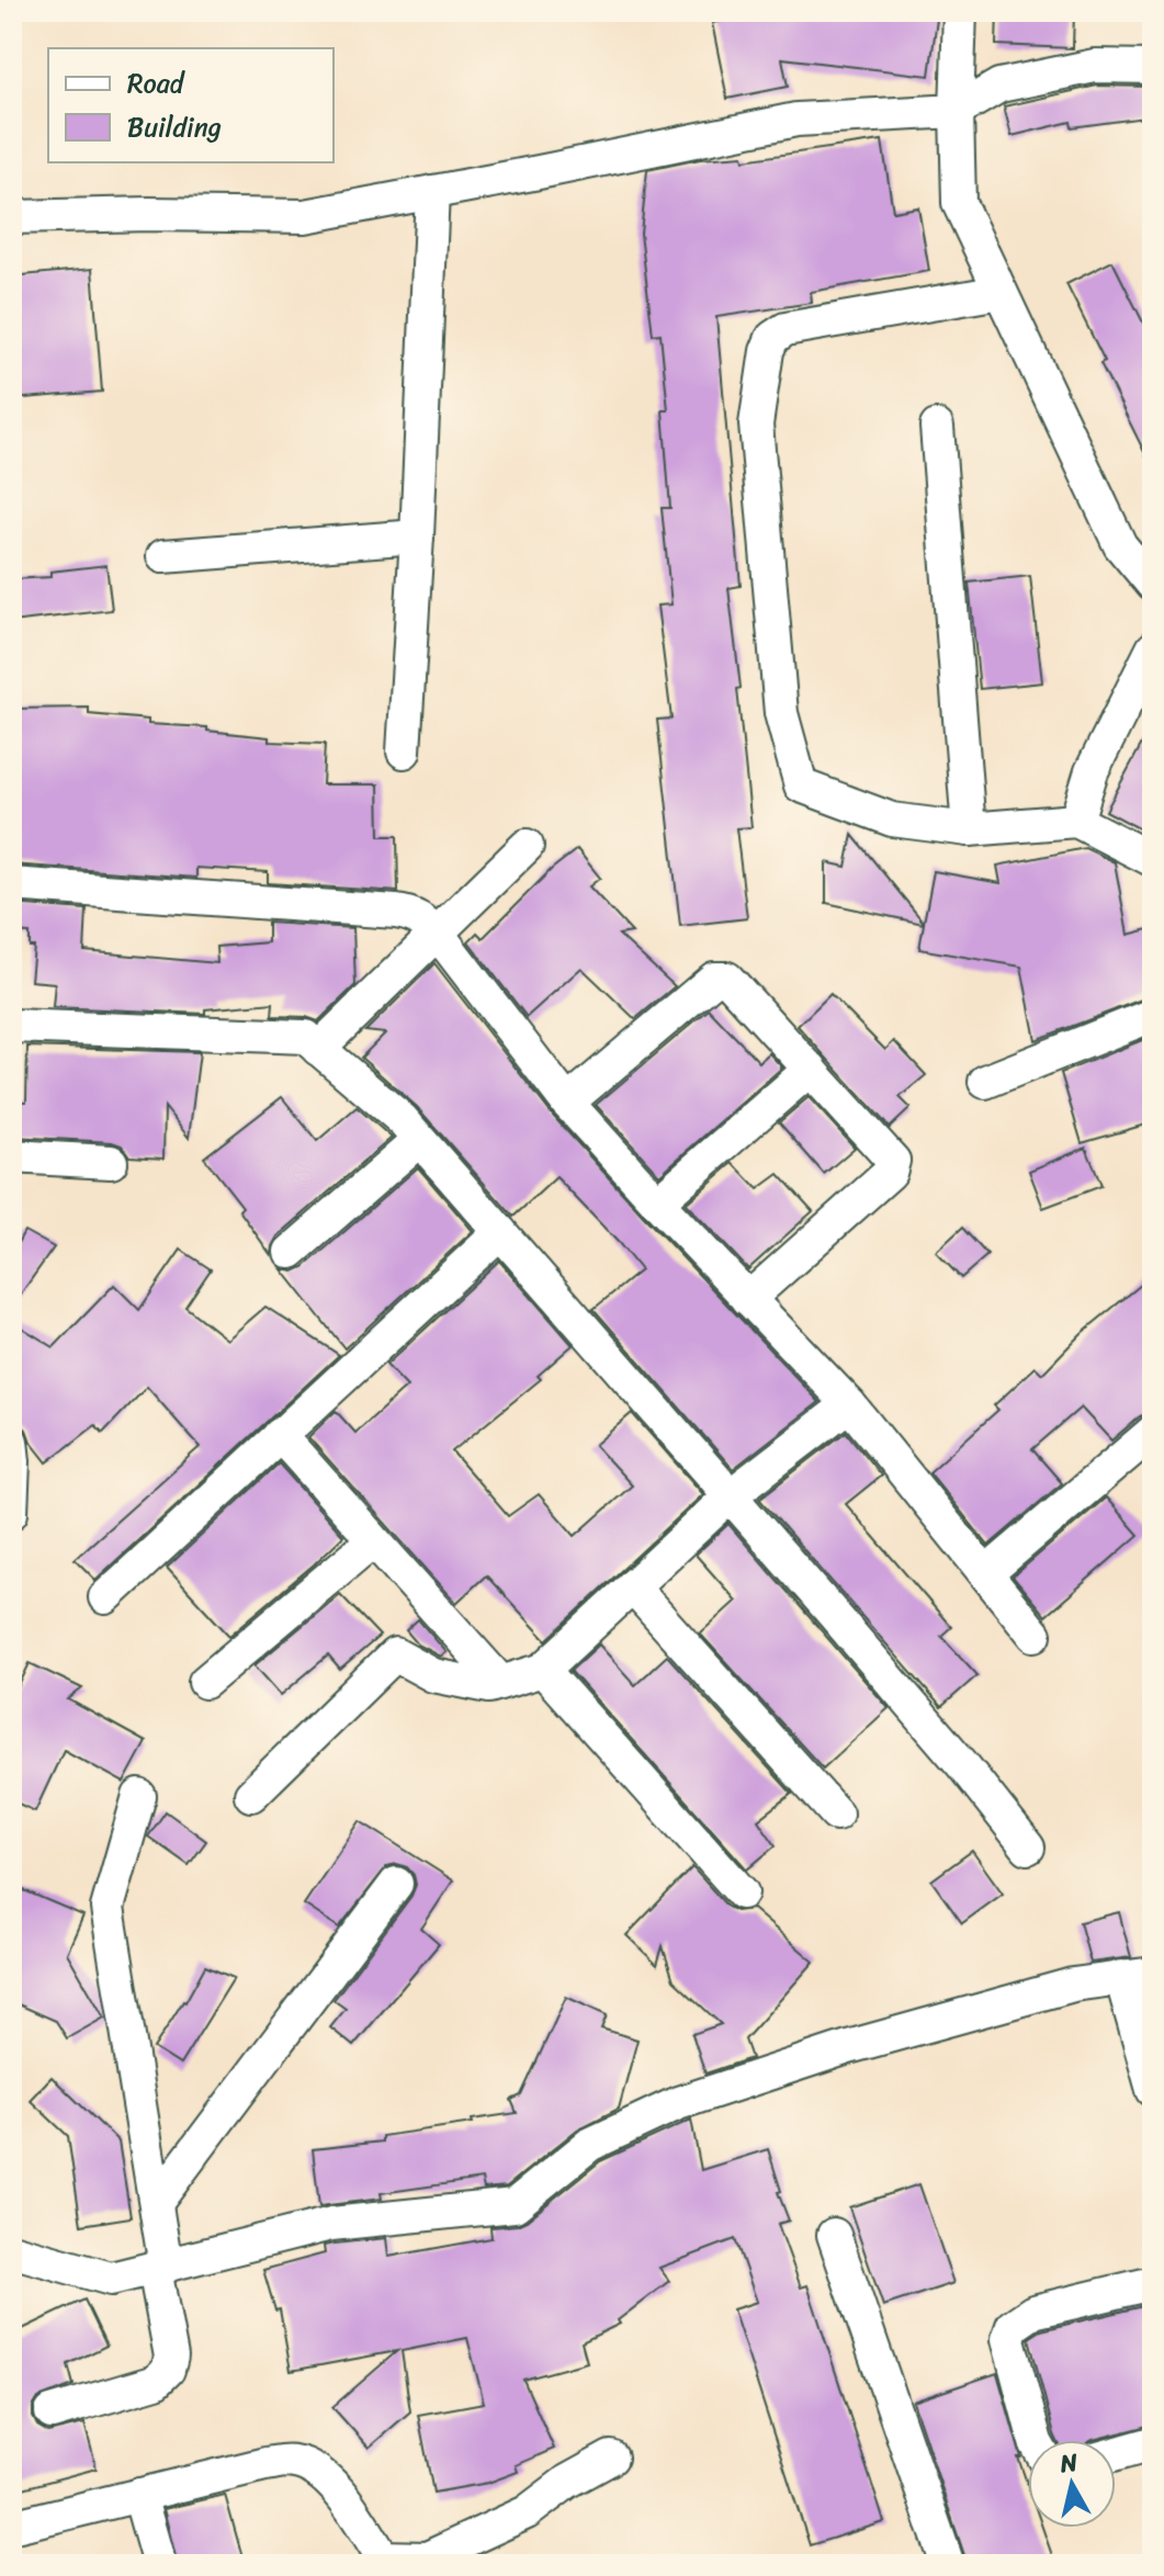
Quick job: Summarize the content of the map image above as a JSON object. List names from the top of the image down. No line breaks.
{"legend":["Road","Building"],"north":"top"}
